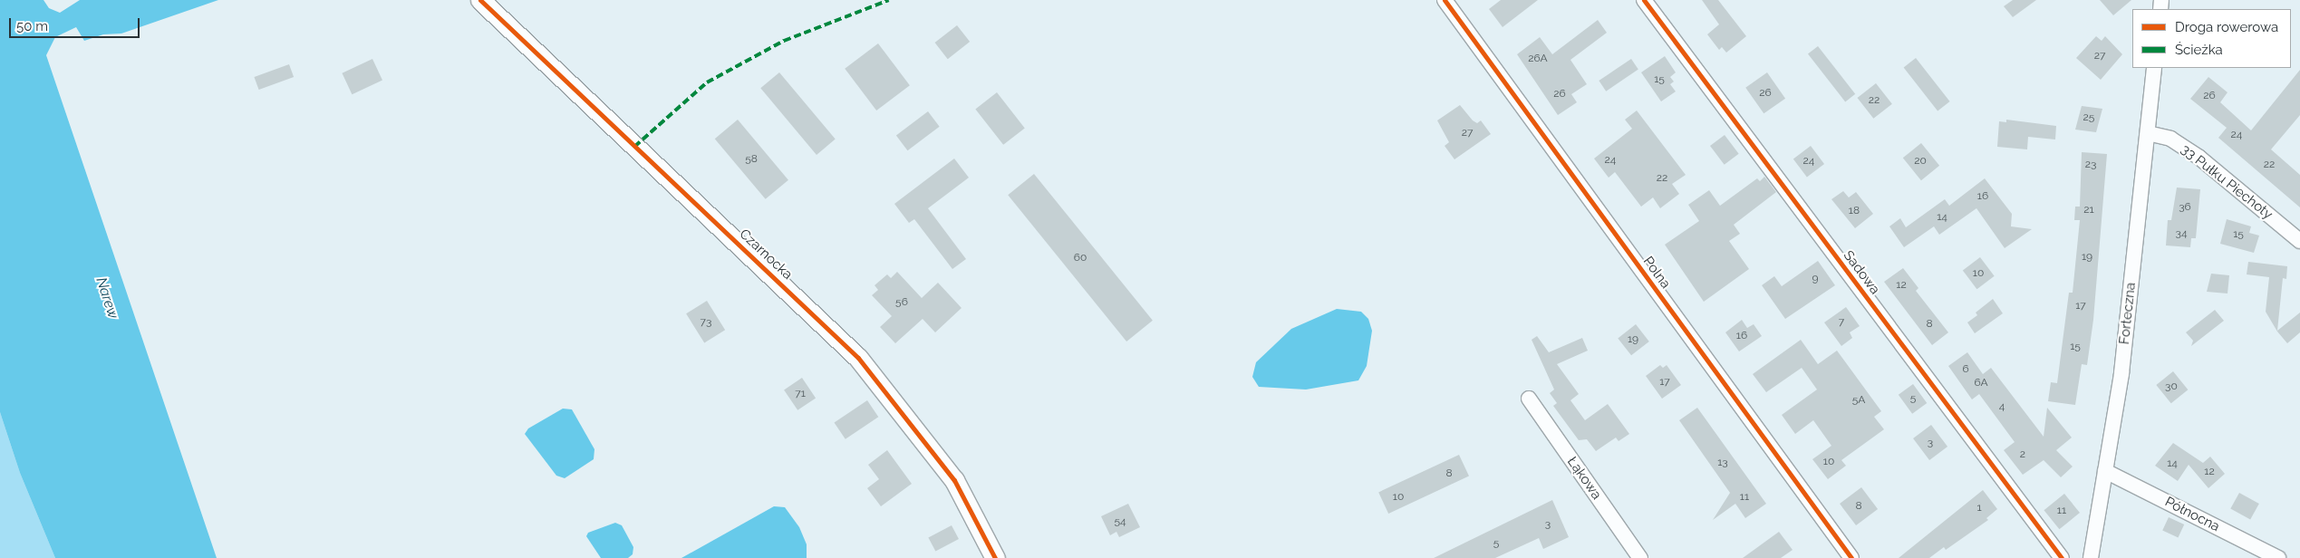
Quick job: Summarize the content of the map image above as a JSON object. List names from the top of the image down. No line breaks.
{"streets":{"street":["33 Pułku Piechoty","Czarnocka","Polna","Sadowa","Forteczna","Łąkowa","Północna"]},"crossings":[["33 Pułku Piechoty","Forteczna"],["Forteczna","Północna"]],"water":["Narew"],"house_numbers":["27","26A","15","26","26","26","22","25","27","24","58","24","24","20","23","22","22","16","36","21","18","14","34","15","19","60","10","9","12","56","17","73","7","8","16","19","15","6","17","6A","30","71","5","5A","4","3","2","10","13","14","12","8","10","11","8","1","11","54","3","5"],"legend":["Droga rowerowa","Ścieżka"],"scale_bar":"50 m"}
